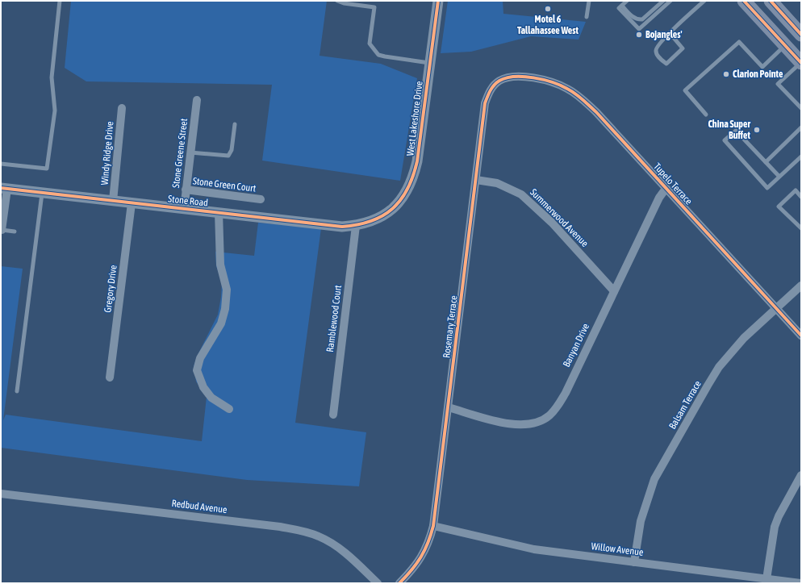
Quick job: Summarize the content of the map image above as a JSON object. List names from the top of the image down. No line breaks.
{"streets":{"street":["West Lakeshore Drive","Windy Ridge Drive","Stone Greene Street","Tupelo Terrace","Stone Green Court","Stone Road","Summerwood Avenue","Gregory Drive","Ramblewood Court","Rosemary Terrace","Banyan Drive","Balsam Terrace","Redbud Avenue","Willow Avenue"]},"crossings":[["West Lakeshore Drive","Stone Road"],["Windy Ridge Drive","Stone Road"],["Stone Greene Street","Stone Green Court"],["Stone Greene Street","Stone Road"],["Tupelo Terrace","Rosemary Terrace"],["Tupelo Terrace","Banyan Drive"],["Tupelo Terrace","Balsam Terrace"],["Stone Road","Gregory Drive"],["Stone Road","Ramblewood Court"],["Summerwood Avenue","Rosemary Terrace"],["Summerwood Avenue","Banyan Drive"],["Rosemary Terrace","Banyan Drive"],["Rosemary Terrace","Willow Avenue"],["Balsam Terrace","Willow Avenue"]],"places":["Motel 6 Tallahassee West","Bojangles'","Clarion Pointe","China Super Buffet"]}
